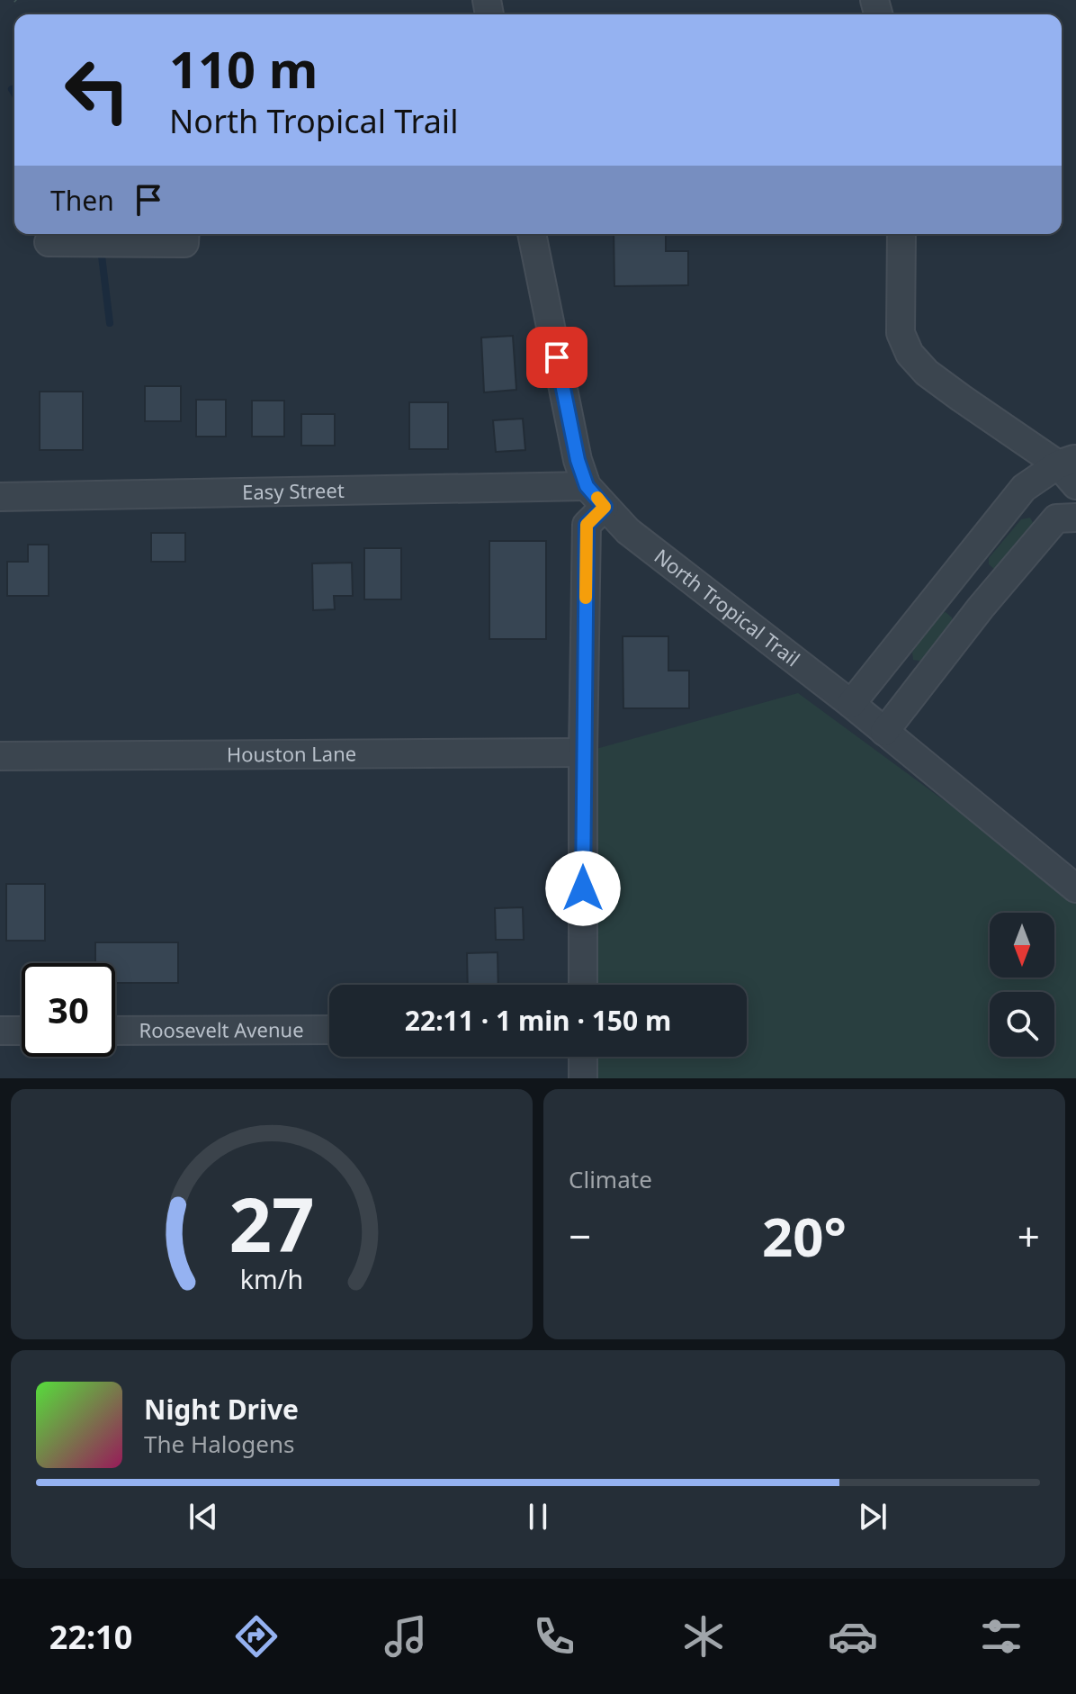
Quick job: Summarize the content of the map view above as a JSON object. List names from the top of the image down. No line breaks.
{"streets":{"street":["Easy Street","North Tropical Trail","Houston Lane","Roosevelt Avenue"]},"crossings":[["Easy Street","North Tropical Trail"]],"north":"bottom","page":{"turn":["110 m","North Tropical Trail"],"then":"Then","limit":"30","trip":"22:11 · 1 min · 150 m","tile":"Climate","heat":["−","20°","+"],"song":["Night Drive","The Halogens"],"tabs":"22:10","gauge":["27","km/h"]}}
